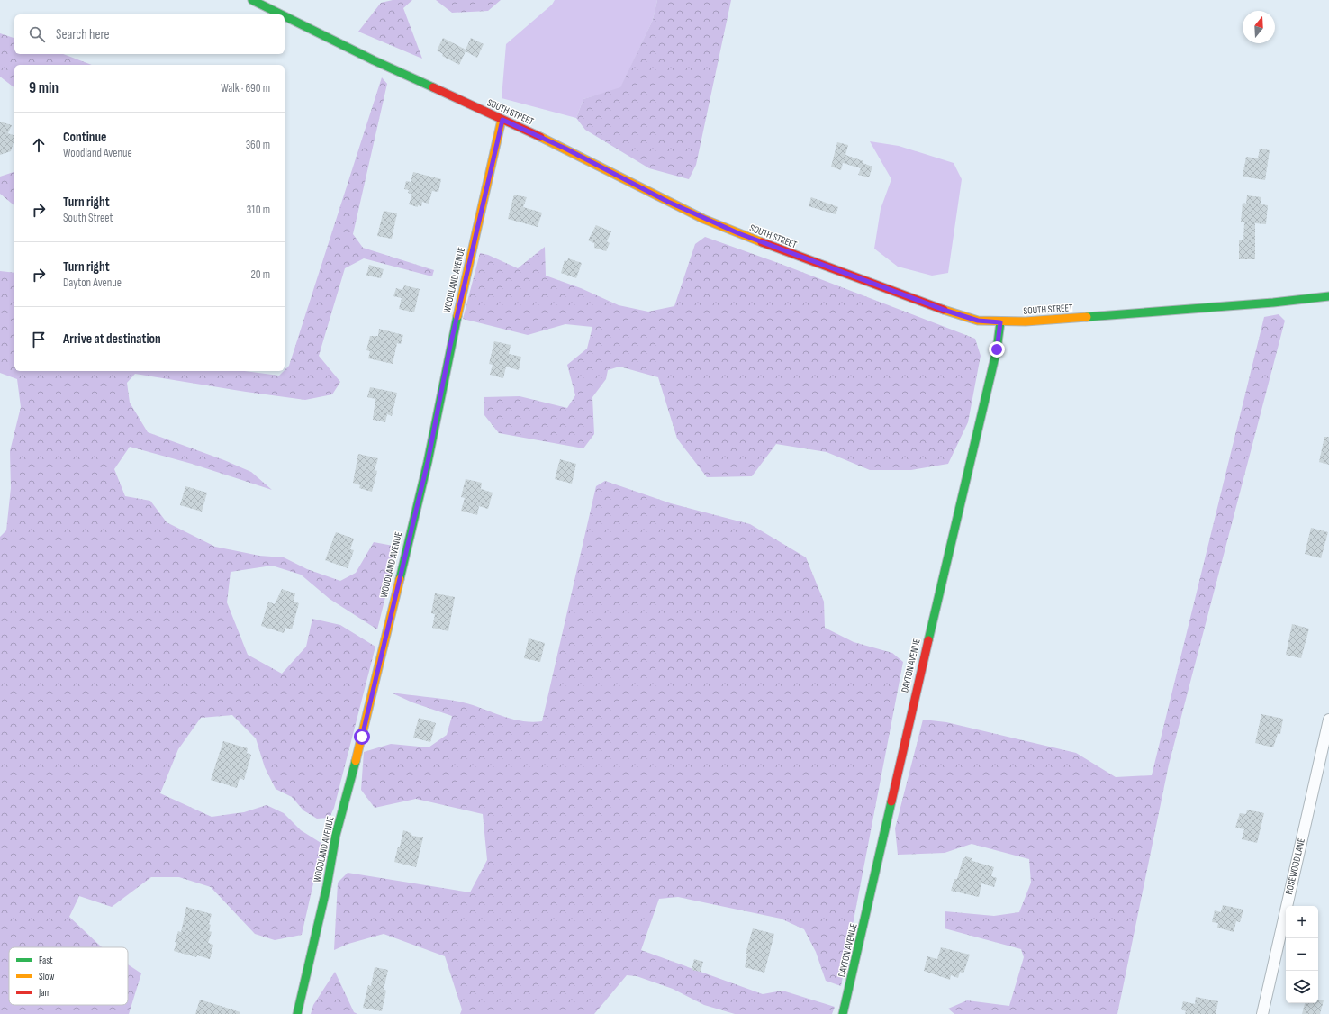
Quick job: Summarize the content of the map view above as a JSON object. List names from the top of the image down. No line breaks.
{"streets":{"street":["SOUTH STREET","WOODLAND AVENUE","DAYTON AVENUE","ROSEWOOD LANE"]},"crossings":[["SOUTH STREET","WOODLAND AVENUE"],["SOUTH STREET","DAYTON AVENUE"]],"legend":["Fast","Slow","Jam"],"north":"top","page":{"search":"Search here","heading":["9 min","Walk · 690 m"],"list":[["Continue","Woodland Avenue","360 m"],["Turn right","South Street","310 m"],["Turn right","Dayton Avenue","20 m"],"Arrive at destination"],"map_buttons":["+","−"]}}
